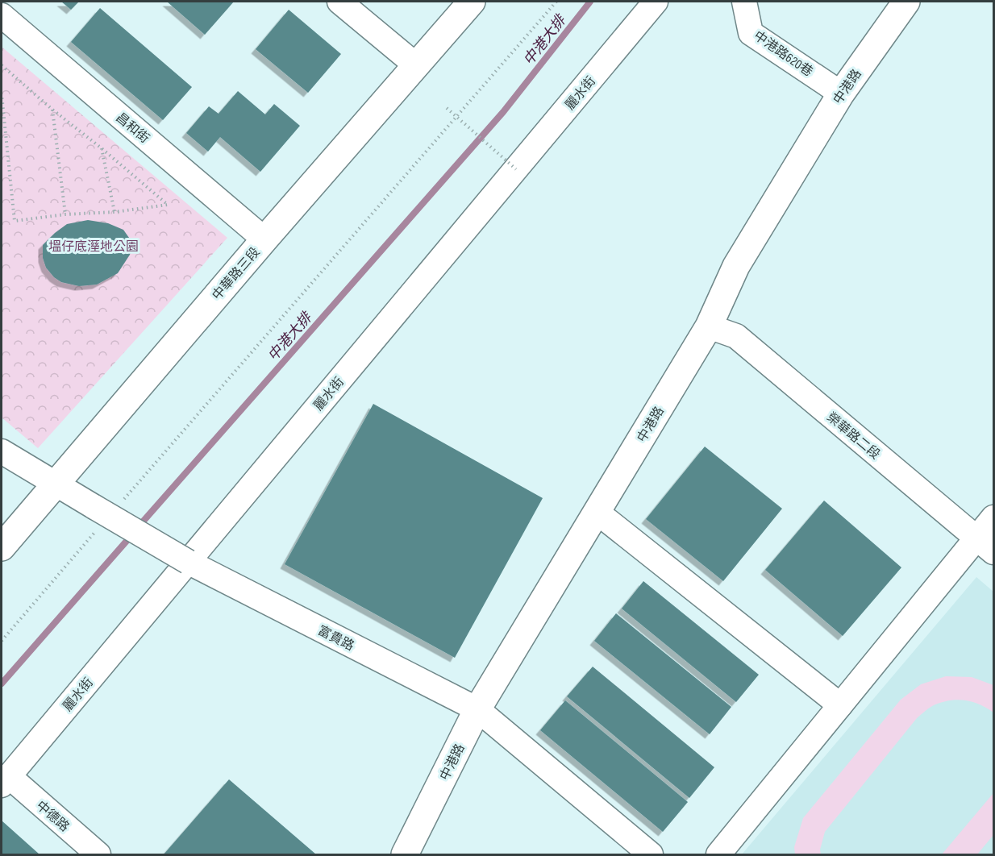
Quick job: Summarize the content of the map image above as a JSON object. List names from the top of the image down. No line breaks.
{"streets":{"street":["中港路620巷","中港路","麗水街","昌和街","中華路三段","榮華路二段","富貴路","中德路"]},"crossings":[["中港路620巷","中港路"],["中港路","榮華路二段"],["中港路","富貴路"],["麗水街","富貴路"],["麗水街","中德路"],["昌和街","中華路三段"],["中華路三段","富貴路"]],"water":["中港大排"],"parks":["塭仔底溼地公園"]}
